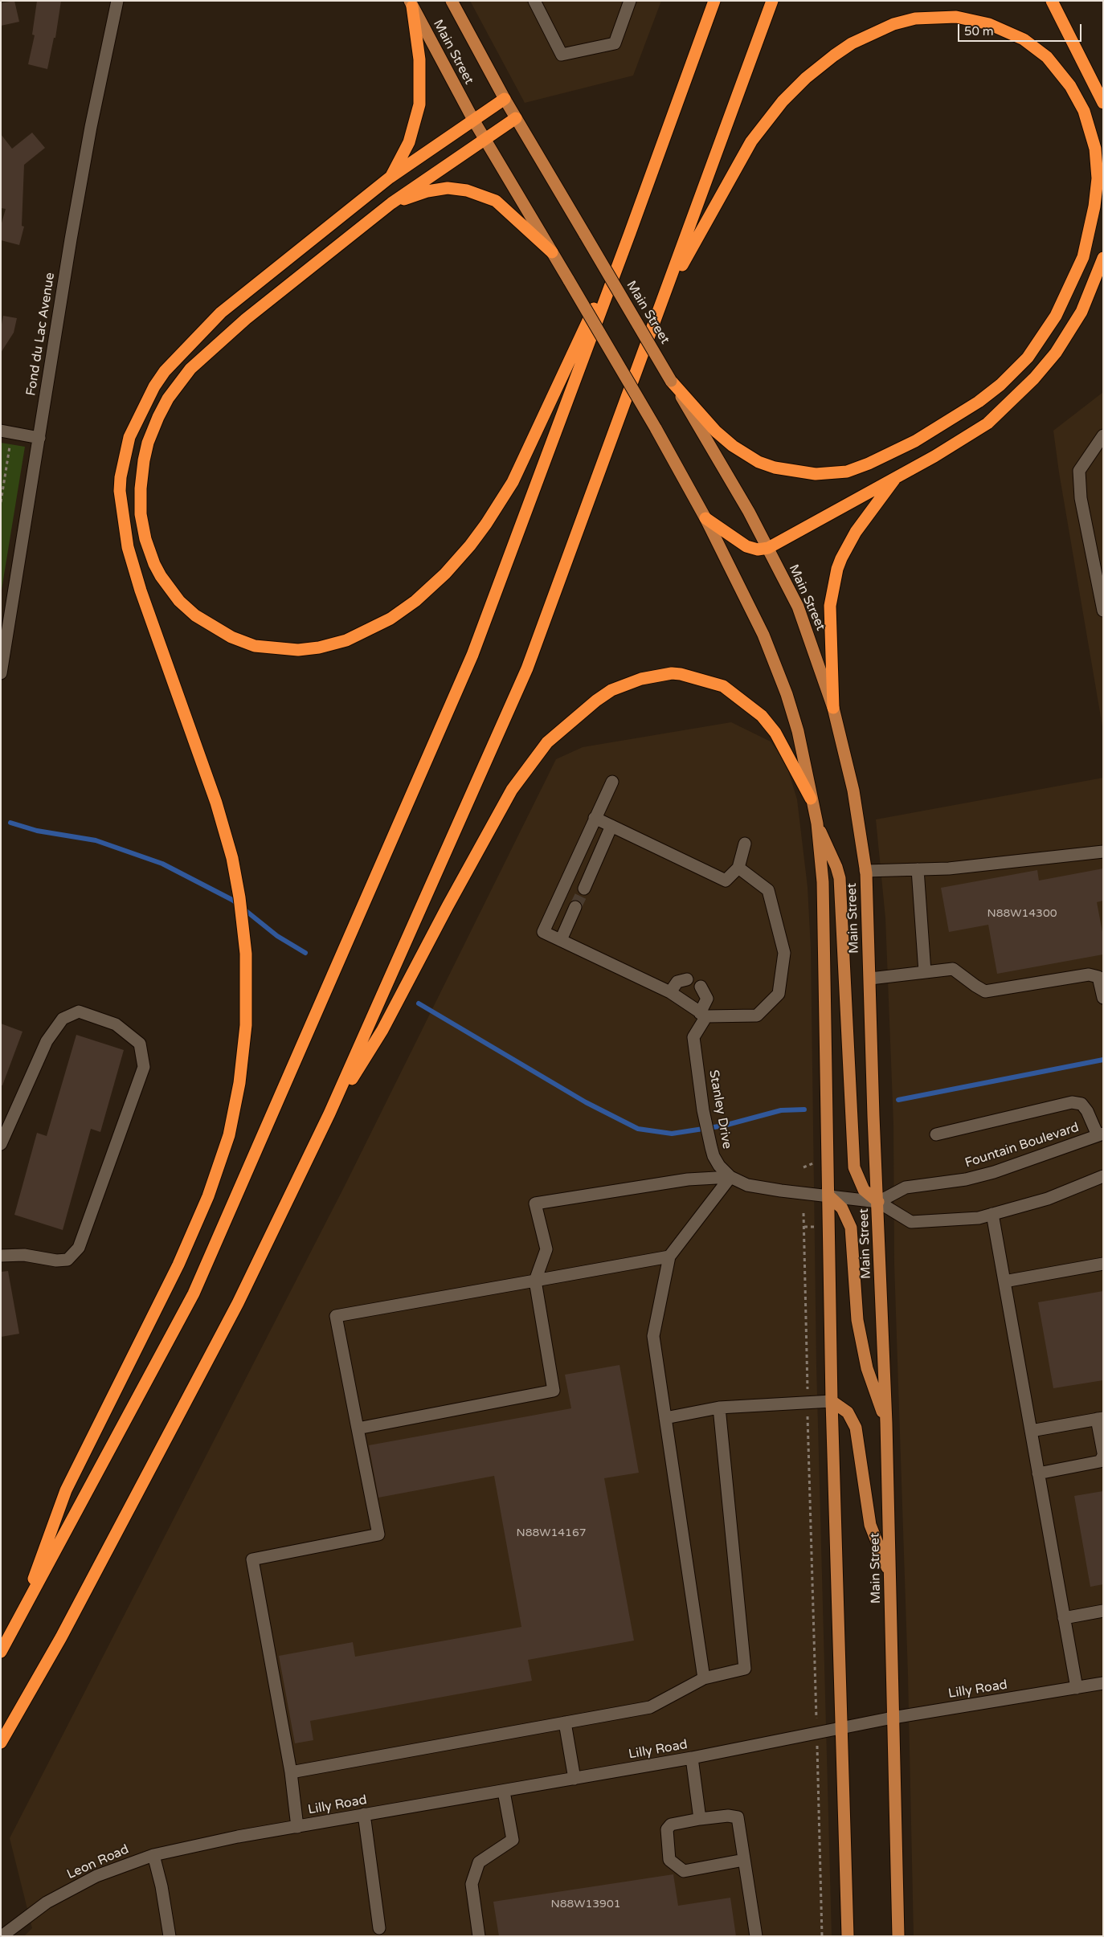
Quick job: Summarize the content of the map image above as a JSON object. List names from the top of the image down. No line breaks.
{"streets":{"main road":["Main Street"],"street":["Fond du Lac Avenue","Stanley Drive","Fountain Boulevard","Lilly Road","Leon Road"]},"crossings":[["Main Street","Stanley Drive"],["Main Street","Fountain Boulevard"],["Main Street","Lilly Road"],["Stanley Drive","Fountain Boulevard"],["Lilly Road","Leon Road"]],"house_numbers":["N88W14300","N88W14167","N88W13901"],"scale_bar":"50 m"}
